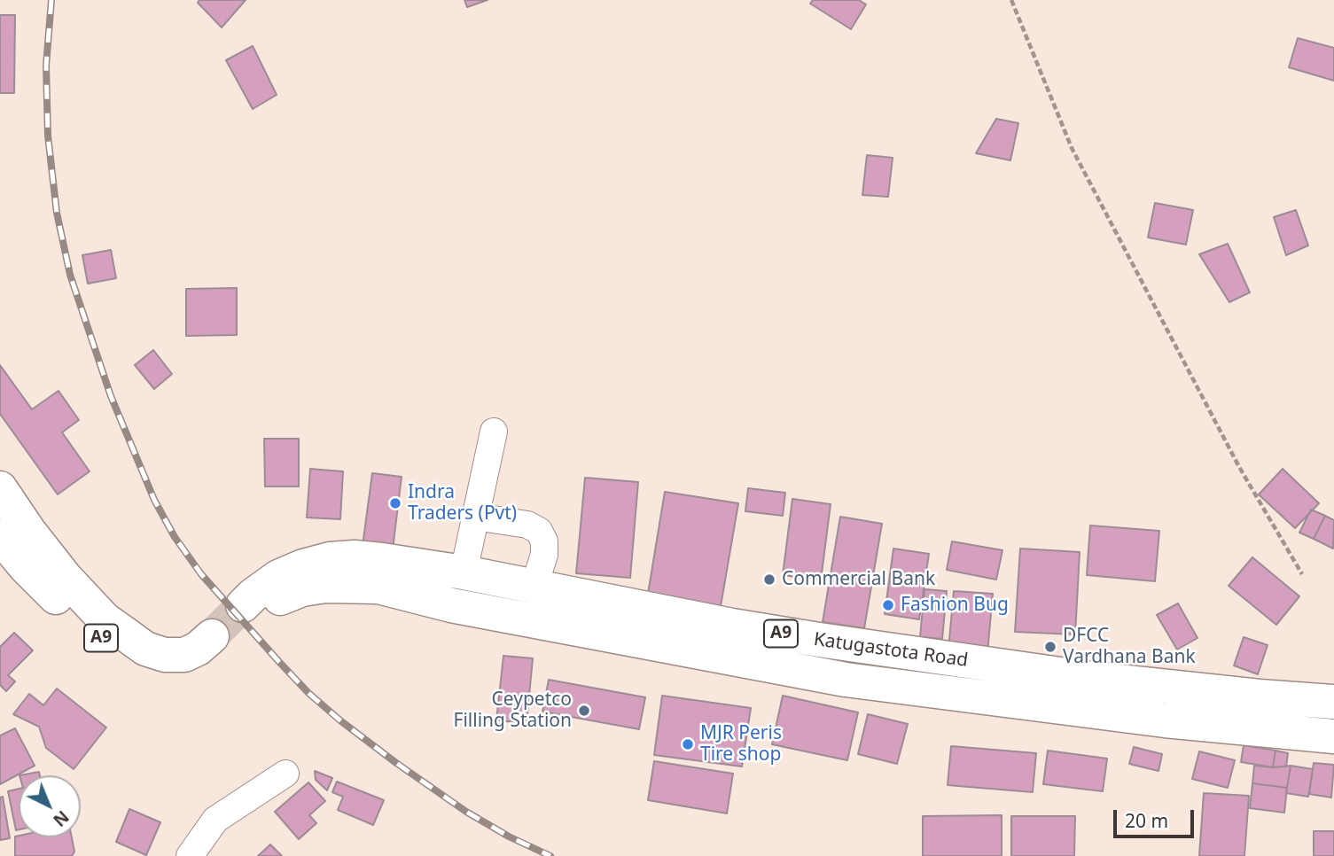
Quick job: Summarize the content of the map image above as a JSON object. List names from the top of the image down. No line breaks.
{"streets":{"highway":["A9","Katugastota Road"]},"places":["Indra Traders (Pvt)","Commercial Bank","Fashion Bug","DFCC Vardhana Bank","Ceypetco Filling Station","MJR Peris Tire shop"],"scale_bar":"20 m","north":"bottom right"}
